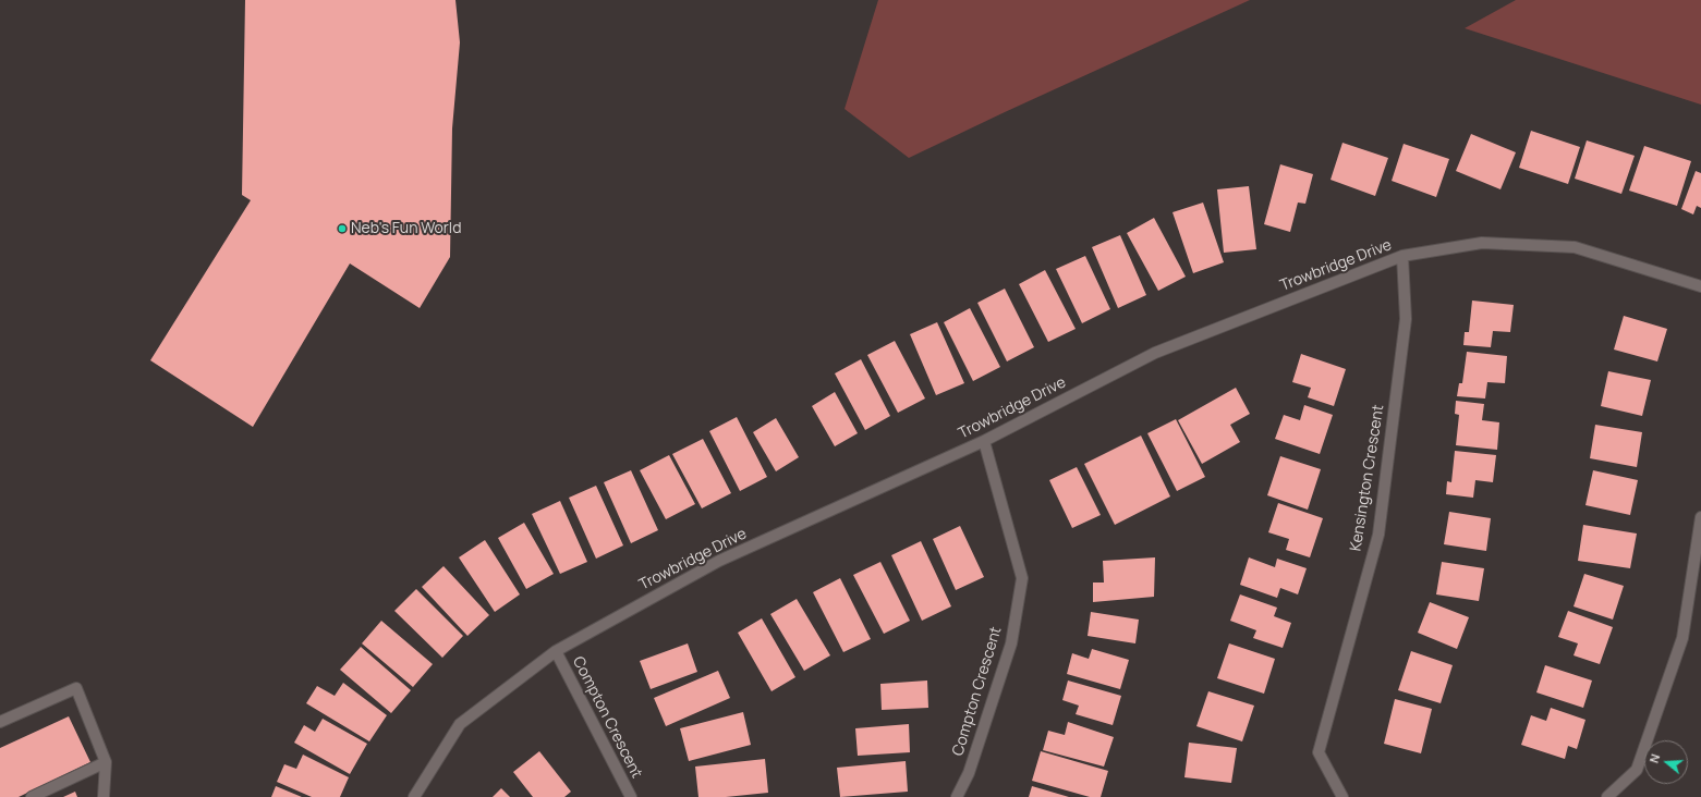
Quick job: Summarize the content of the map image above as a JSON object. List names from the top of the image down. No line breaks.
{"streets":{"street":["Trowbridge Drive","Kensington Crescent","Compton Crescent"]},"crossings":[["Trowbridge Drive","Kensington Crescent"],["Trowbridge Drive","Compton Crescent"]],"places":["Neb's Fun World"],"north":"left"}
